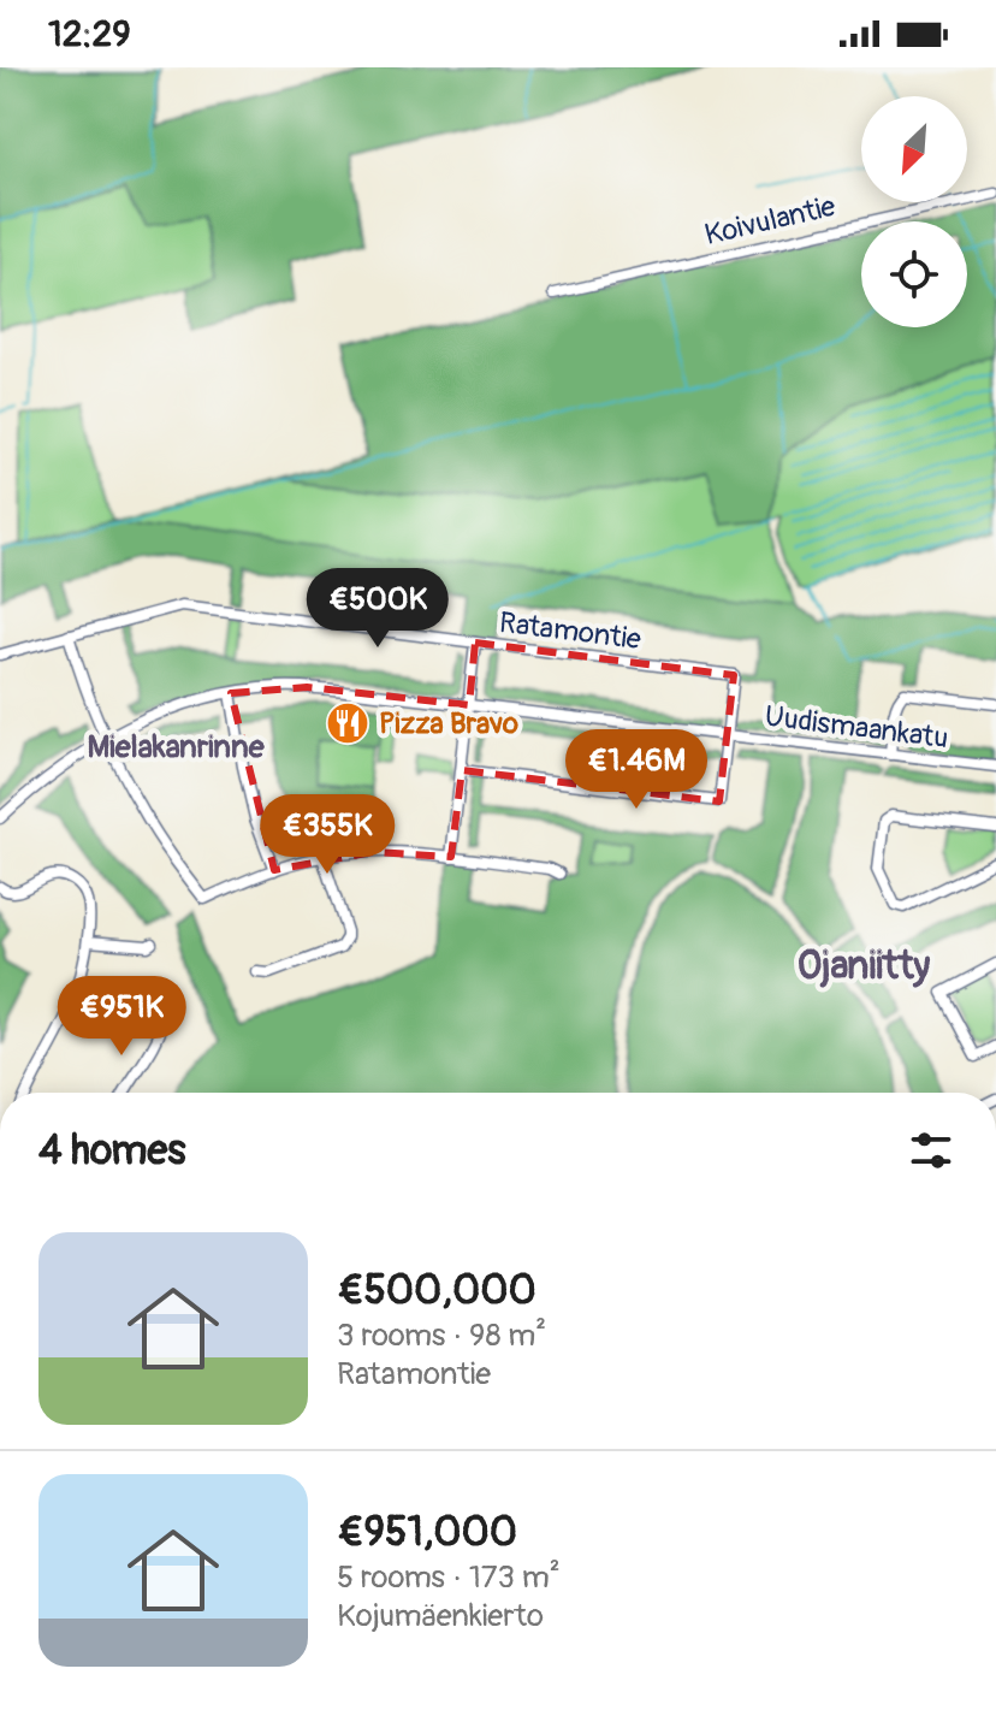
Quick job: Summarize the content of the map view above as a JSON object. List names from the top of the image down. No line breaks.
{"streets":{"street":["Koivulantie","Ratamontie","Uudismaankatu"]},"crossings":[["Ratamontie","Uudismaankatu"]],"districts":["Mielakanrinne","Ojaniitty"],"places":{"restaurant":["Pizza Bravo"]},"north":"bottom left","page":{"status":"12:29","price":["€500K","€1.46M","€355K","€951K"],"heading":"4 homes","list":[{"name":"€500,000","note":"3 rooms · 98 m² · Ratamontie"},{"name":"€951,000","note":"5 rooms · 173 m² · Kojumäenkierto"}]}}
